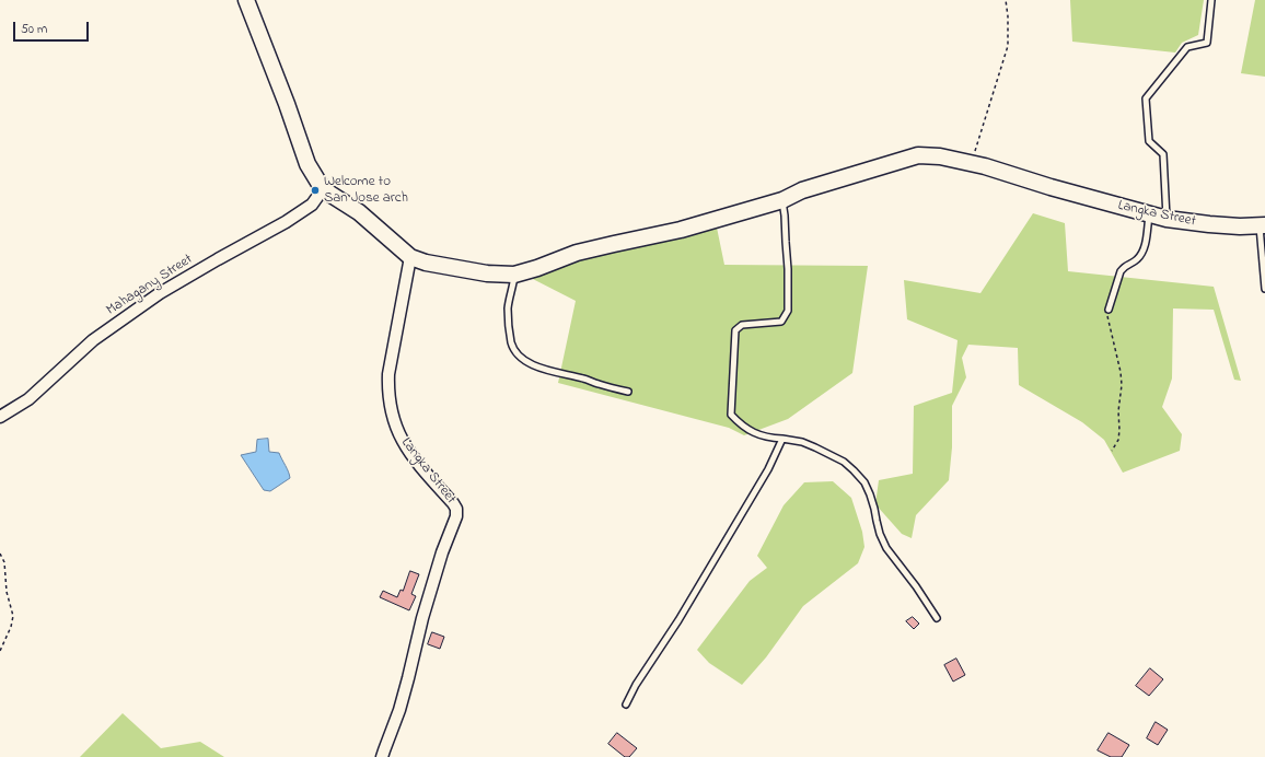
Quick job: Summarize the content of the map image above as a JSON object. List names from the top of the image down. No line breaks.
{"streets":{"street":["Langka Street","Mahagany Street"]},"places":["Welcome to San Jose arch"],"scale_bar":"50 m"}
